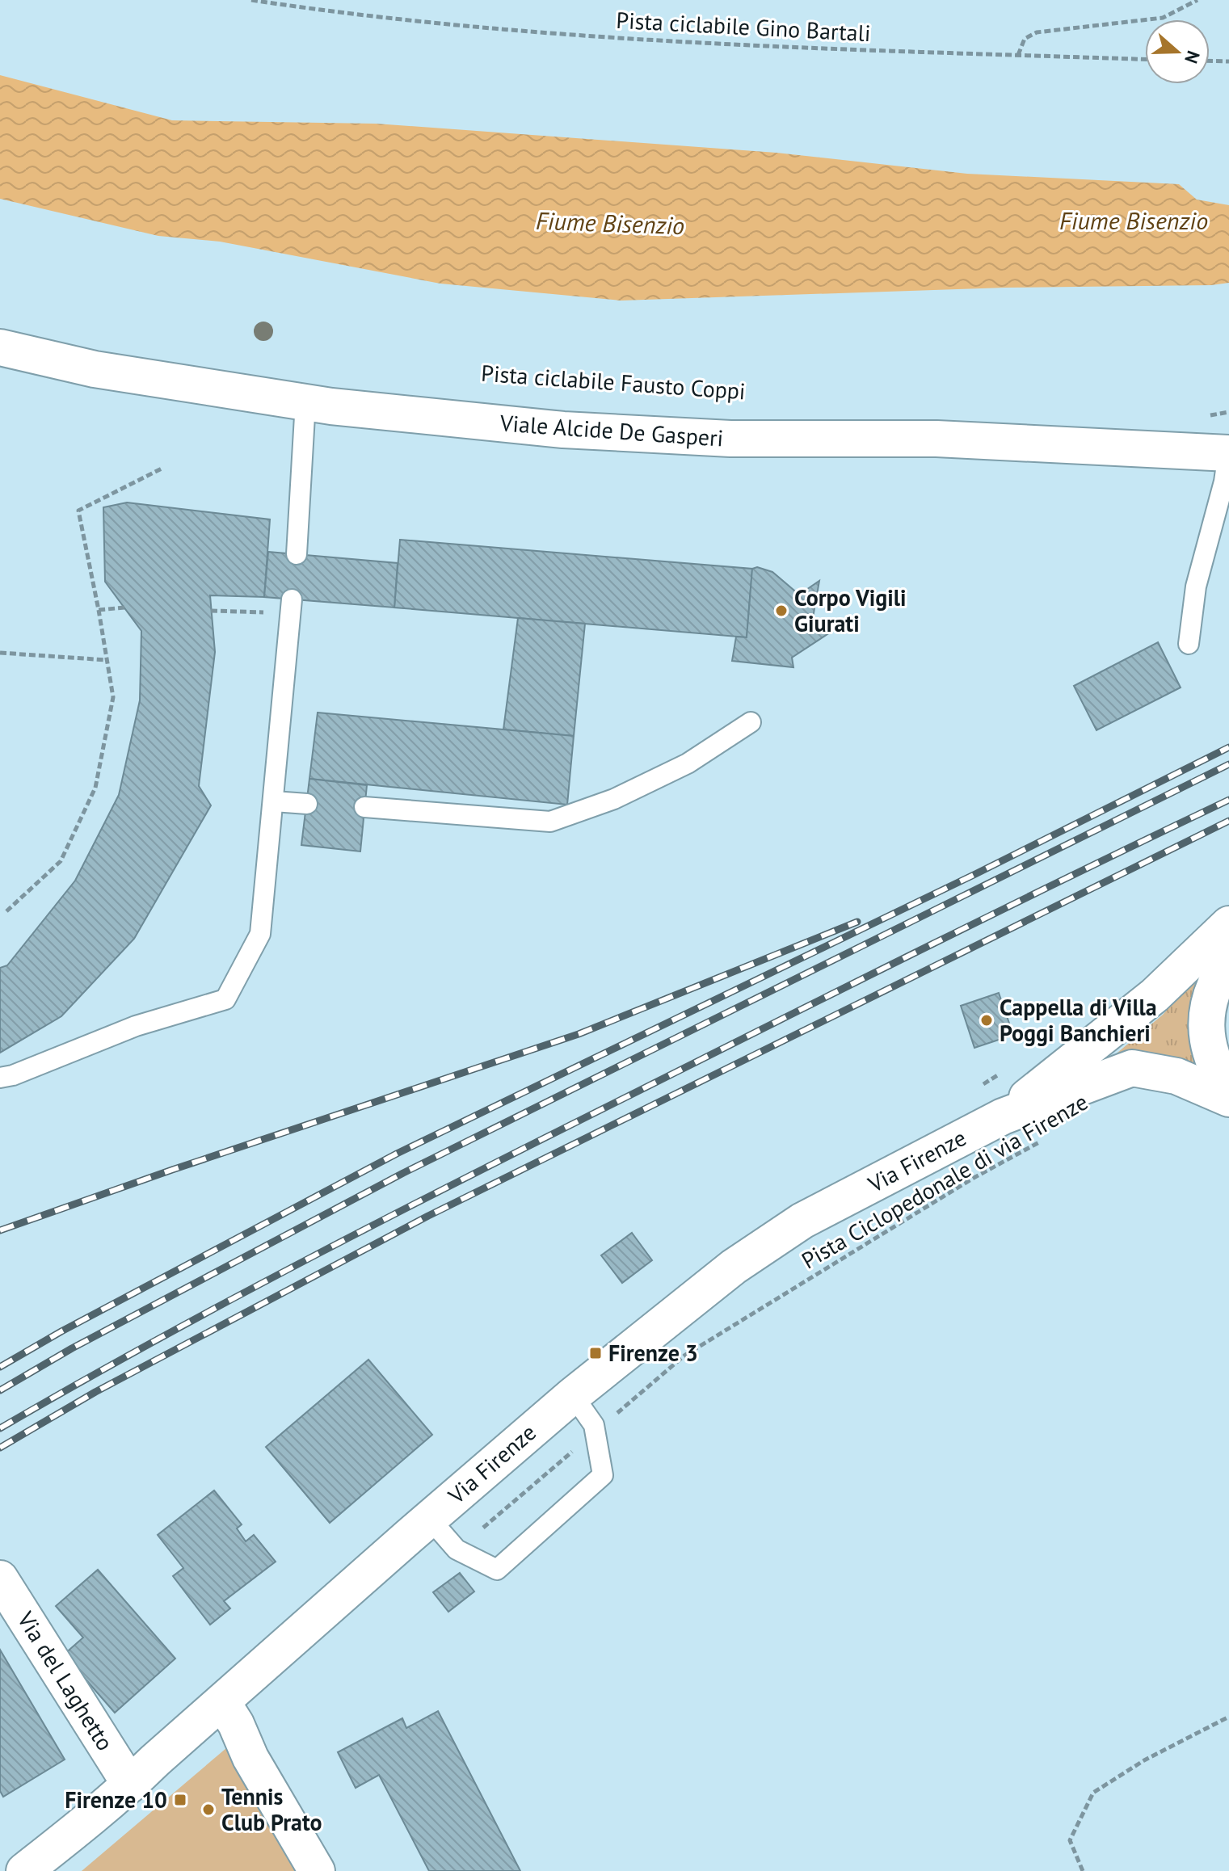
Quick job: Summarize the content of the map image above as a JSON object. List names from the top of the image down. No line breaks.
{"streets":{"main road":["Viale Alcide De Gasperi","Via Firenze","Via del Laghetto"],"path":["Pista ciclabile Gino Bartali","Pista Ciclopedonale di via Firenze"]},"crossings":[["Via Firenze","Via del Laghetto"]],"water":["Fiume Bisenzio"],"places":{"other":["Corpo Vigili Giurati","Cappella di Villa Poggi Banchieri","Tennis Club Prato"],"transit":["Firenze 3","Firenze 10"]},"north":"right"}
